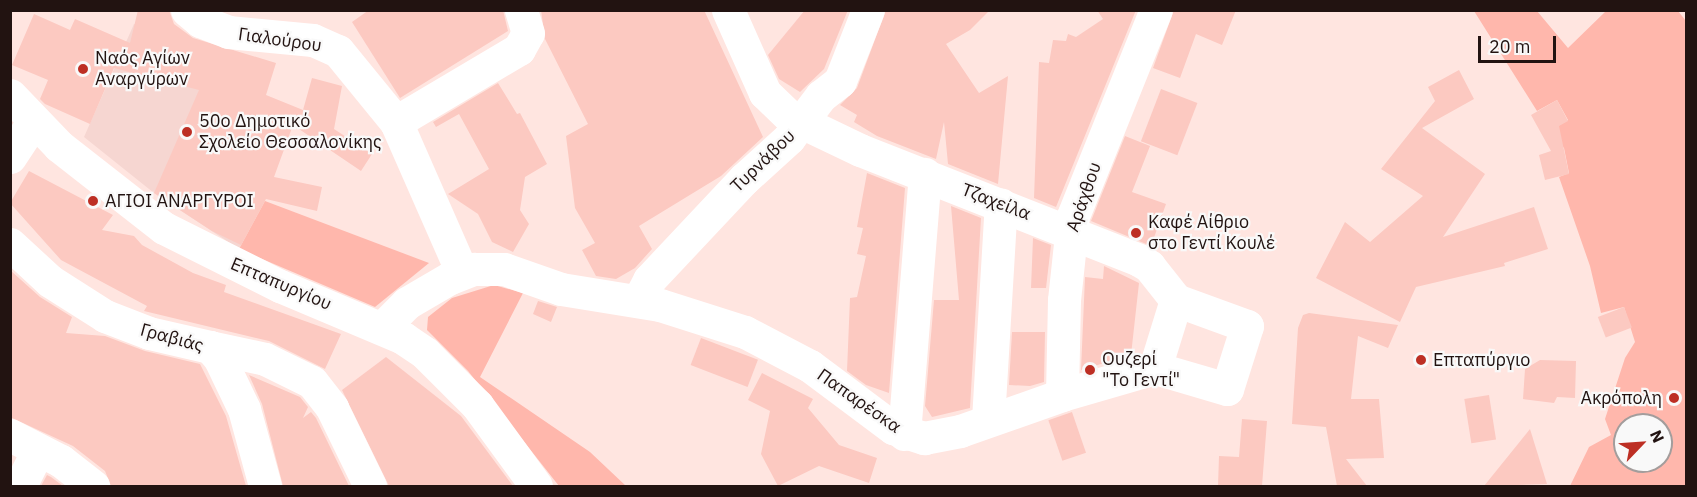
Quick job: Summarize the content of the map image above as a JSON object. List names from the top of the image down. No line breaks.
{"streets":{"street":["Γιαλούρου","Τυρνάβου","Αράχθου","Τζαχείλα","Επταπυργίου","Γραβιάς","Παπαρέσκα"]},"crossings":[["Γιαλούρου","Παπαρέσκα"],["Τυρνάβου","Τζαχείλα"],["Τυρνάβου","Παπαρέσκα"],["Αράχθου","Τζαχείλα"],["Αράχθου","Παπαρέσκα"]],"places":["Ναός Αγίων Αναργύρων","50ο Δημοτικό Σχολείο Θεσσαλονίκης","ΑΓΙΟΙ ΑΝΑΡΓΥΡΟΙ","Καφέ Αίθριο στο Γεντί Κουλέ","Επταπύργιο","Ουζερί \"Το Γεντί\"","Ακρόπολη"],"scale_bar":"20 m","north":"top right"}
